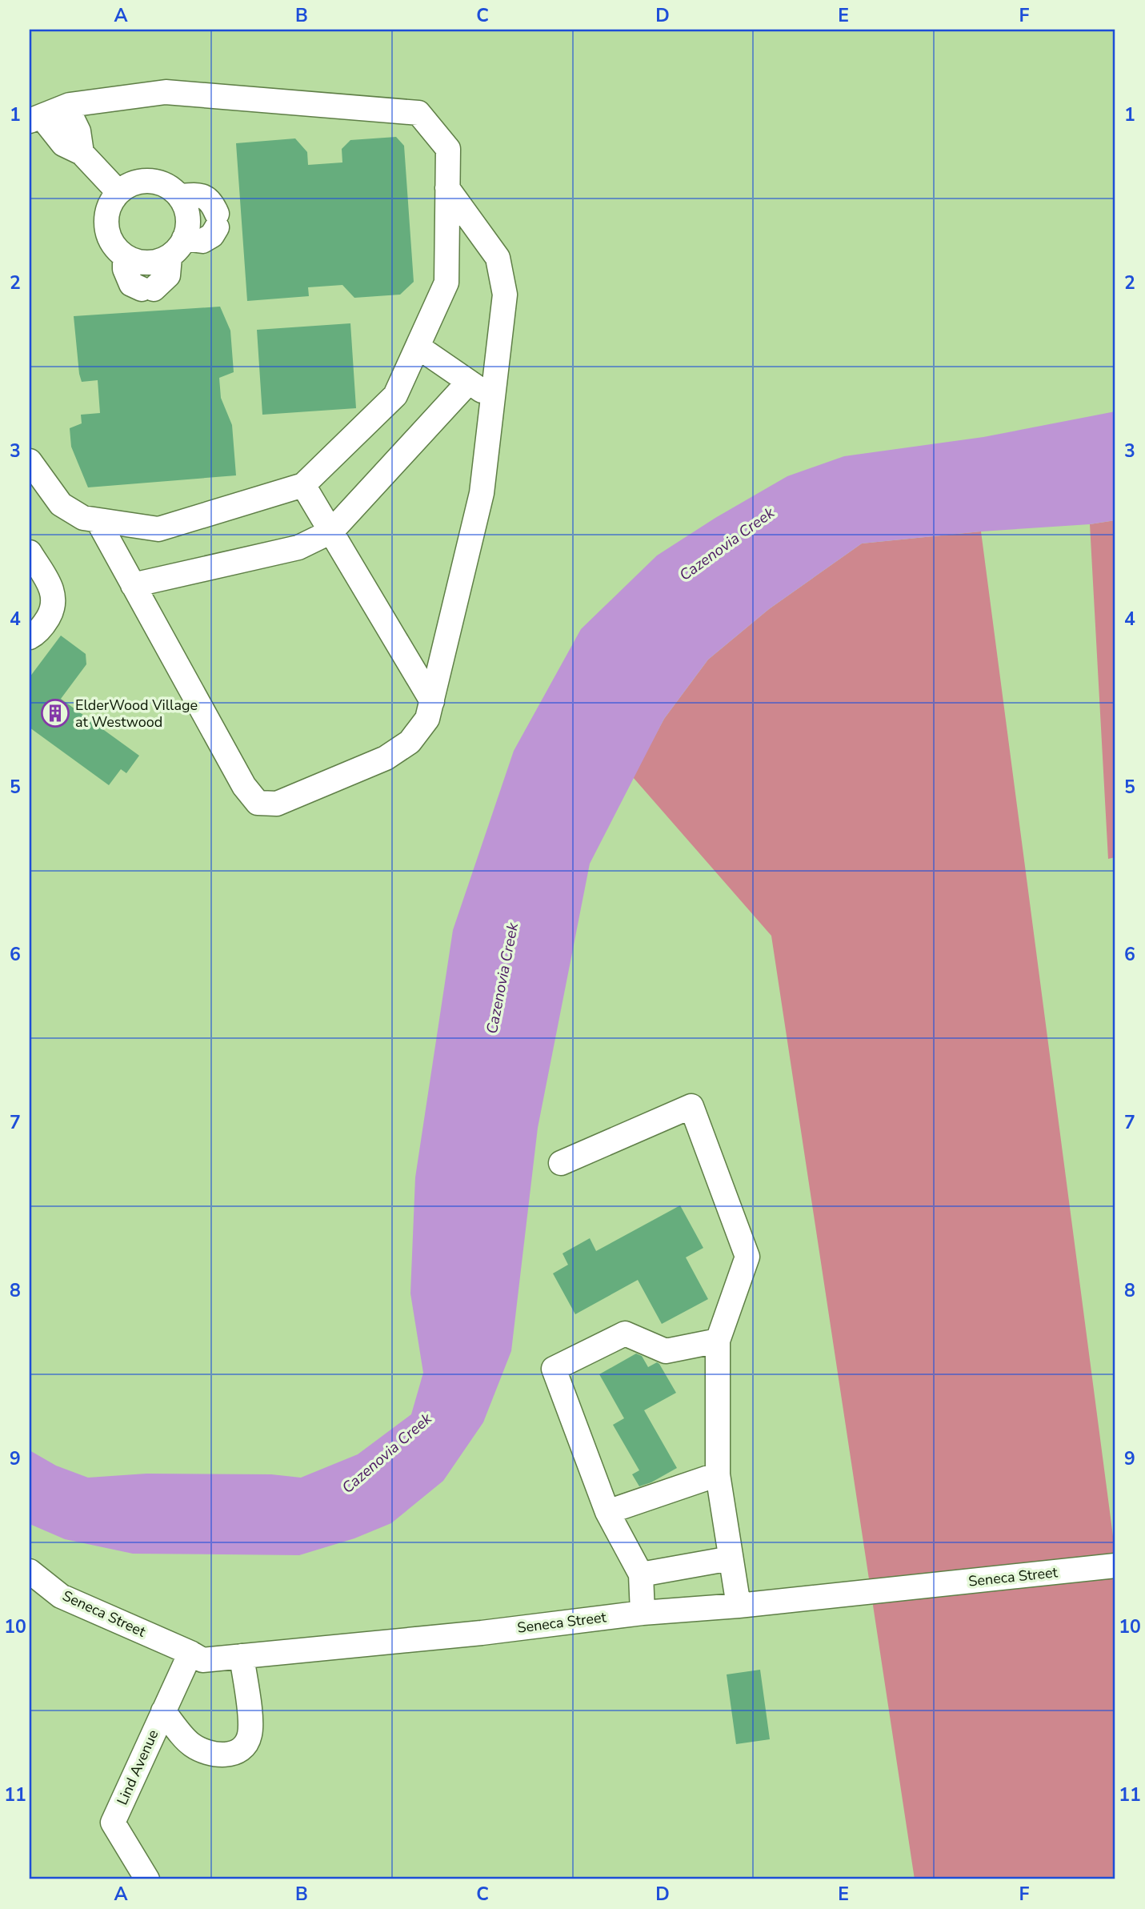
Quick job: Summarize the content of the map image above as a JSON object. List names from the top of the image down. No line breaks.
{"streets":{"street":["Seneca Street","Lind Avenue"]},"crossings":[["Seneca Street","Lind Avenue"]],"water":["Cazenovia Creek"],"places":{"building":["ElderWood Village at Westwood"]},"grid":{"columns":["A","B","C","D","E","F"],"rows":["1","2","3","4","5","6","7","8","9","10","11"]}}
